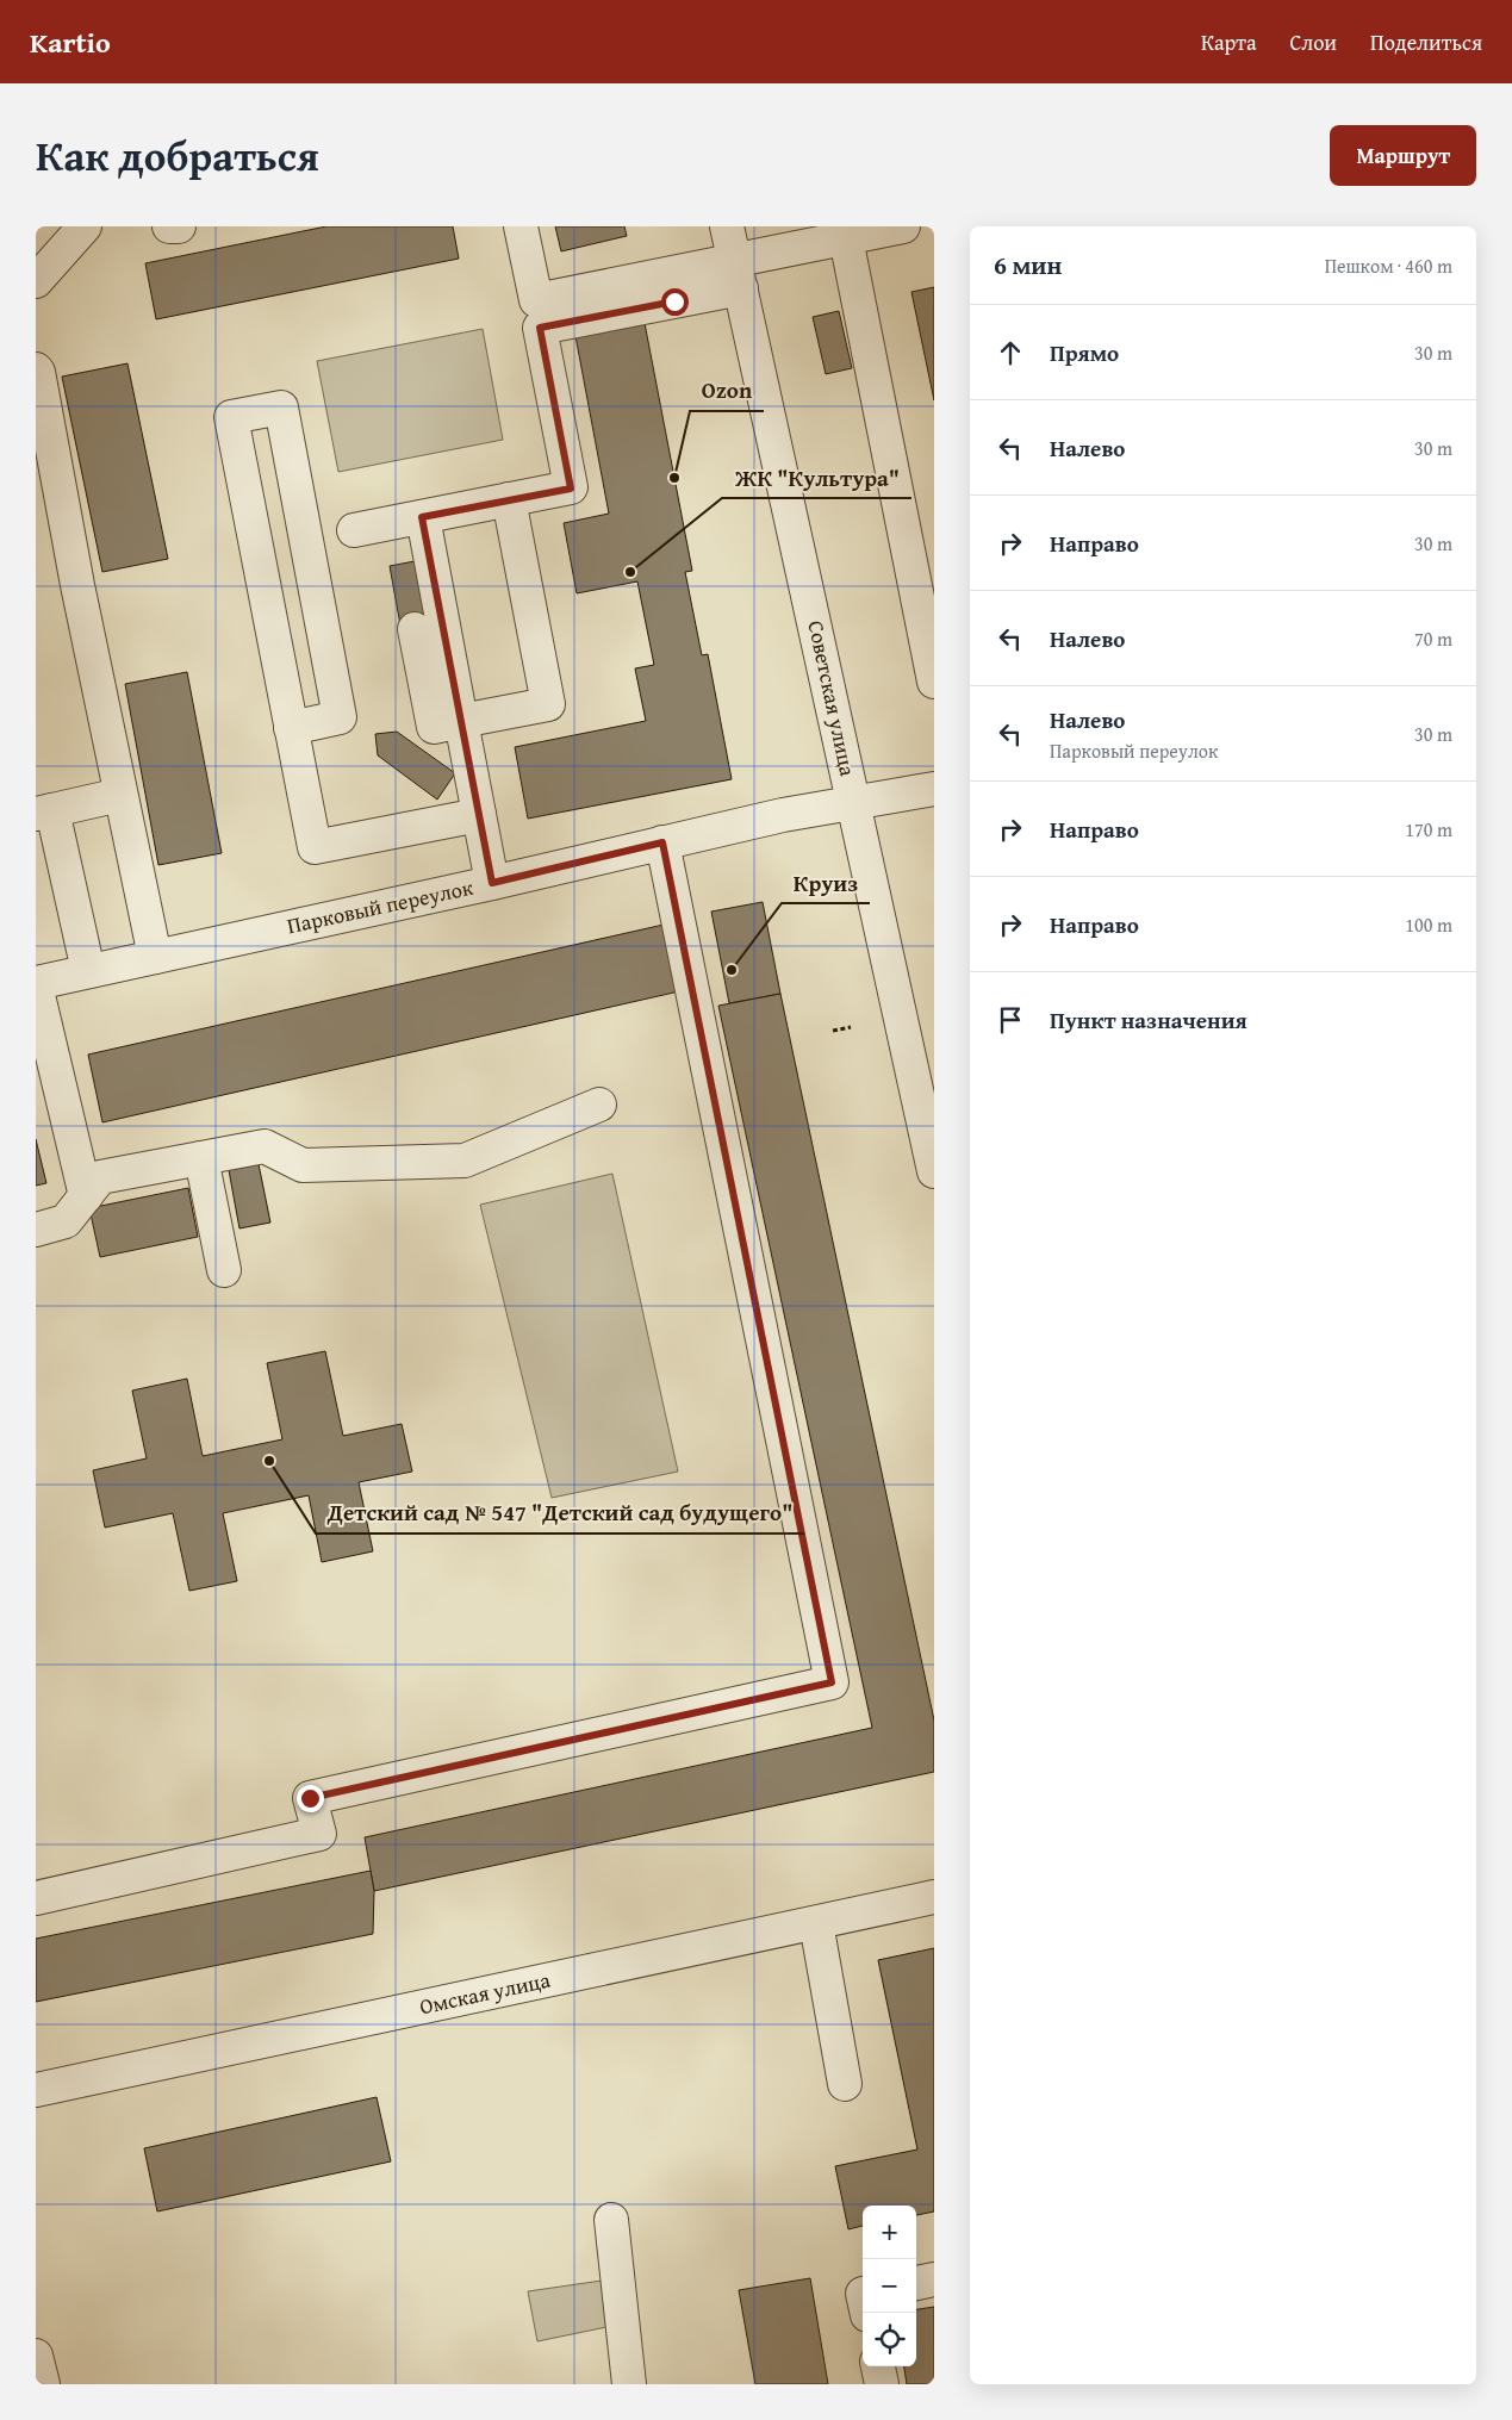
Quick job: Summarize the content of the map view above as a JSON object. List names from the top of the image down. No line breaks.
{"streets":{"street":["Советская улица","Парковый переулок","Омская улица"]},"crossings":[["Советская улица","Парковый переулок"]],"places":["Ozon","ЖК \"Культура\"","Круиз","Детский сад № 547 \"Детский сад будущего\""],"page":{"header":"Kartio","nav":["Карта","Слои","Поделиться"],"title":"Как добраться","buttons":"Маршрут","heading":["6 мин","Пешком · 460 m"],"list":[["Прямо","30 m"],["Налево","30 m"],["Направо","30 m"],["Налево","70 m"],["Налево","Парковый переулок","30 m"],["Направо","170 m"],["Направо","100 m"],"Пункт назначения"],"map_buttons":["+","−"]}}
